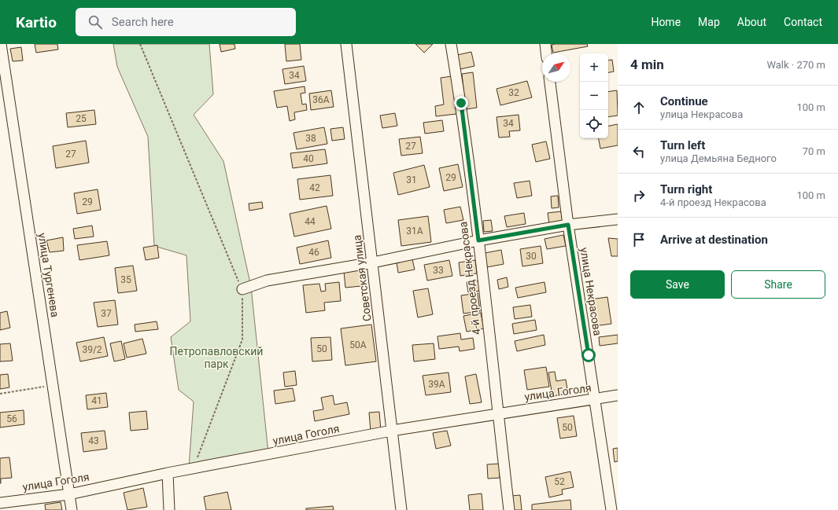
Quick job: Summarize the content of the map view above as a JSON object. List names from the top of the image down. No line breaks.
{"streets":{"street":["улица Тургенева","Советская улица","4-й проезд Некрасова","улица Некрасова","улица Гоголя"]},"crossings":[["улица Тургенева","улица Гоголя"],["Советская улица","улица Гоголя"],["4-й проезд Некрасова","улица Гоголя"],["улица Некрасова","улица Гоголя"]],"parks":["Петропавловский парк"],"house_numbers":["34","32","36А","25","34","38","27","27","40","29","31","42","29","44","31А","46","30","33","35","37","50А","50","39/2","39А","41","56","50","43","52"],"north":"top right","page":{"header":"Kartio","search":"Search here","nav":["Home","Map","About","Contact"],"heading":["4 min","Walk · 270 m"],"map_buttons":["+","−"],"list":[["Continue","улица Некрасова","100 m"],["Turn left","улица Демьяна Бедного","70 m"],["Turn right","4-й проезд Некрасова","100 m"],"Arrive at destination"],"buttons":["Save","Share"]}}
